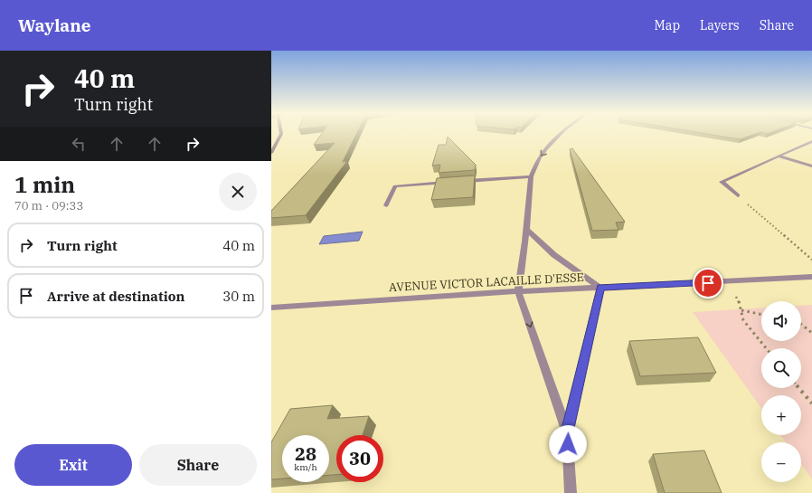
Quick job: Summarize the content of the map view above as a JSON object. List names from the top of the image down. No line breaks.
{"streets":{"street":["AVENUE VICTOR LACAILLE D'ESSE"]},"page":{"header":"Waylane","nav":["Map","Layers","Share"],"turn":["40 m","Turn right"],"heading":["1 min","70 m · 09:33"],"list":[{"name":"Turn right","value":"40 m"},{"name":"Arrive at destination","value":"30 m"}],"map_buttons":["+","−"],"speed":"28 km/h","limit":"30","buttons":["Exit","Share"]}}
